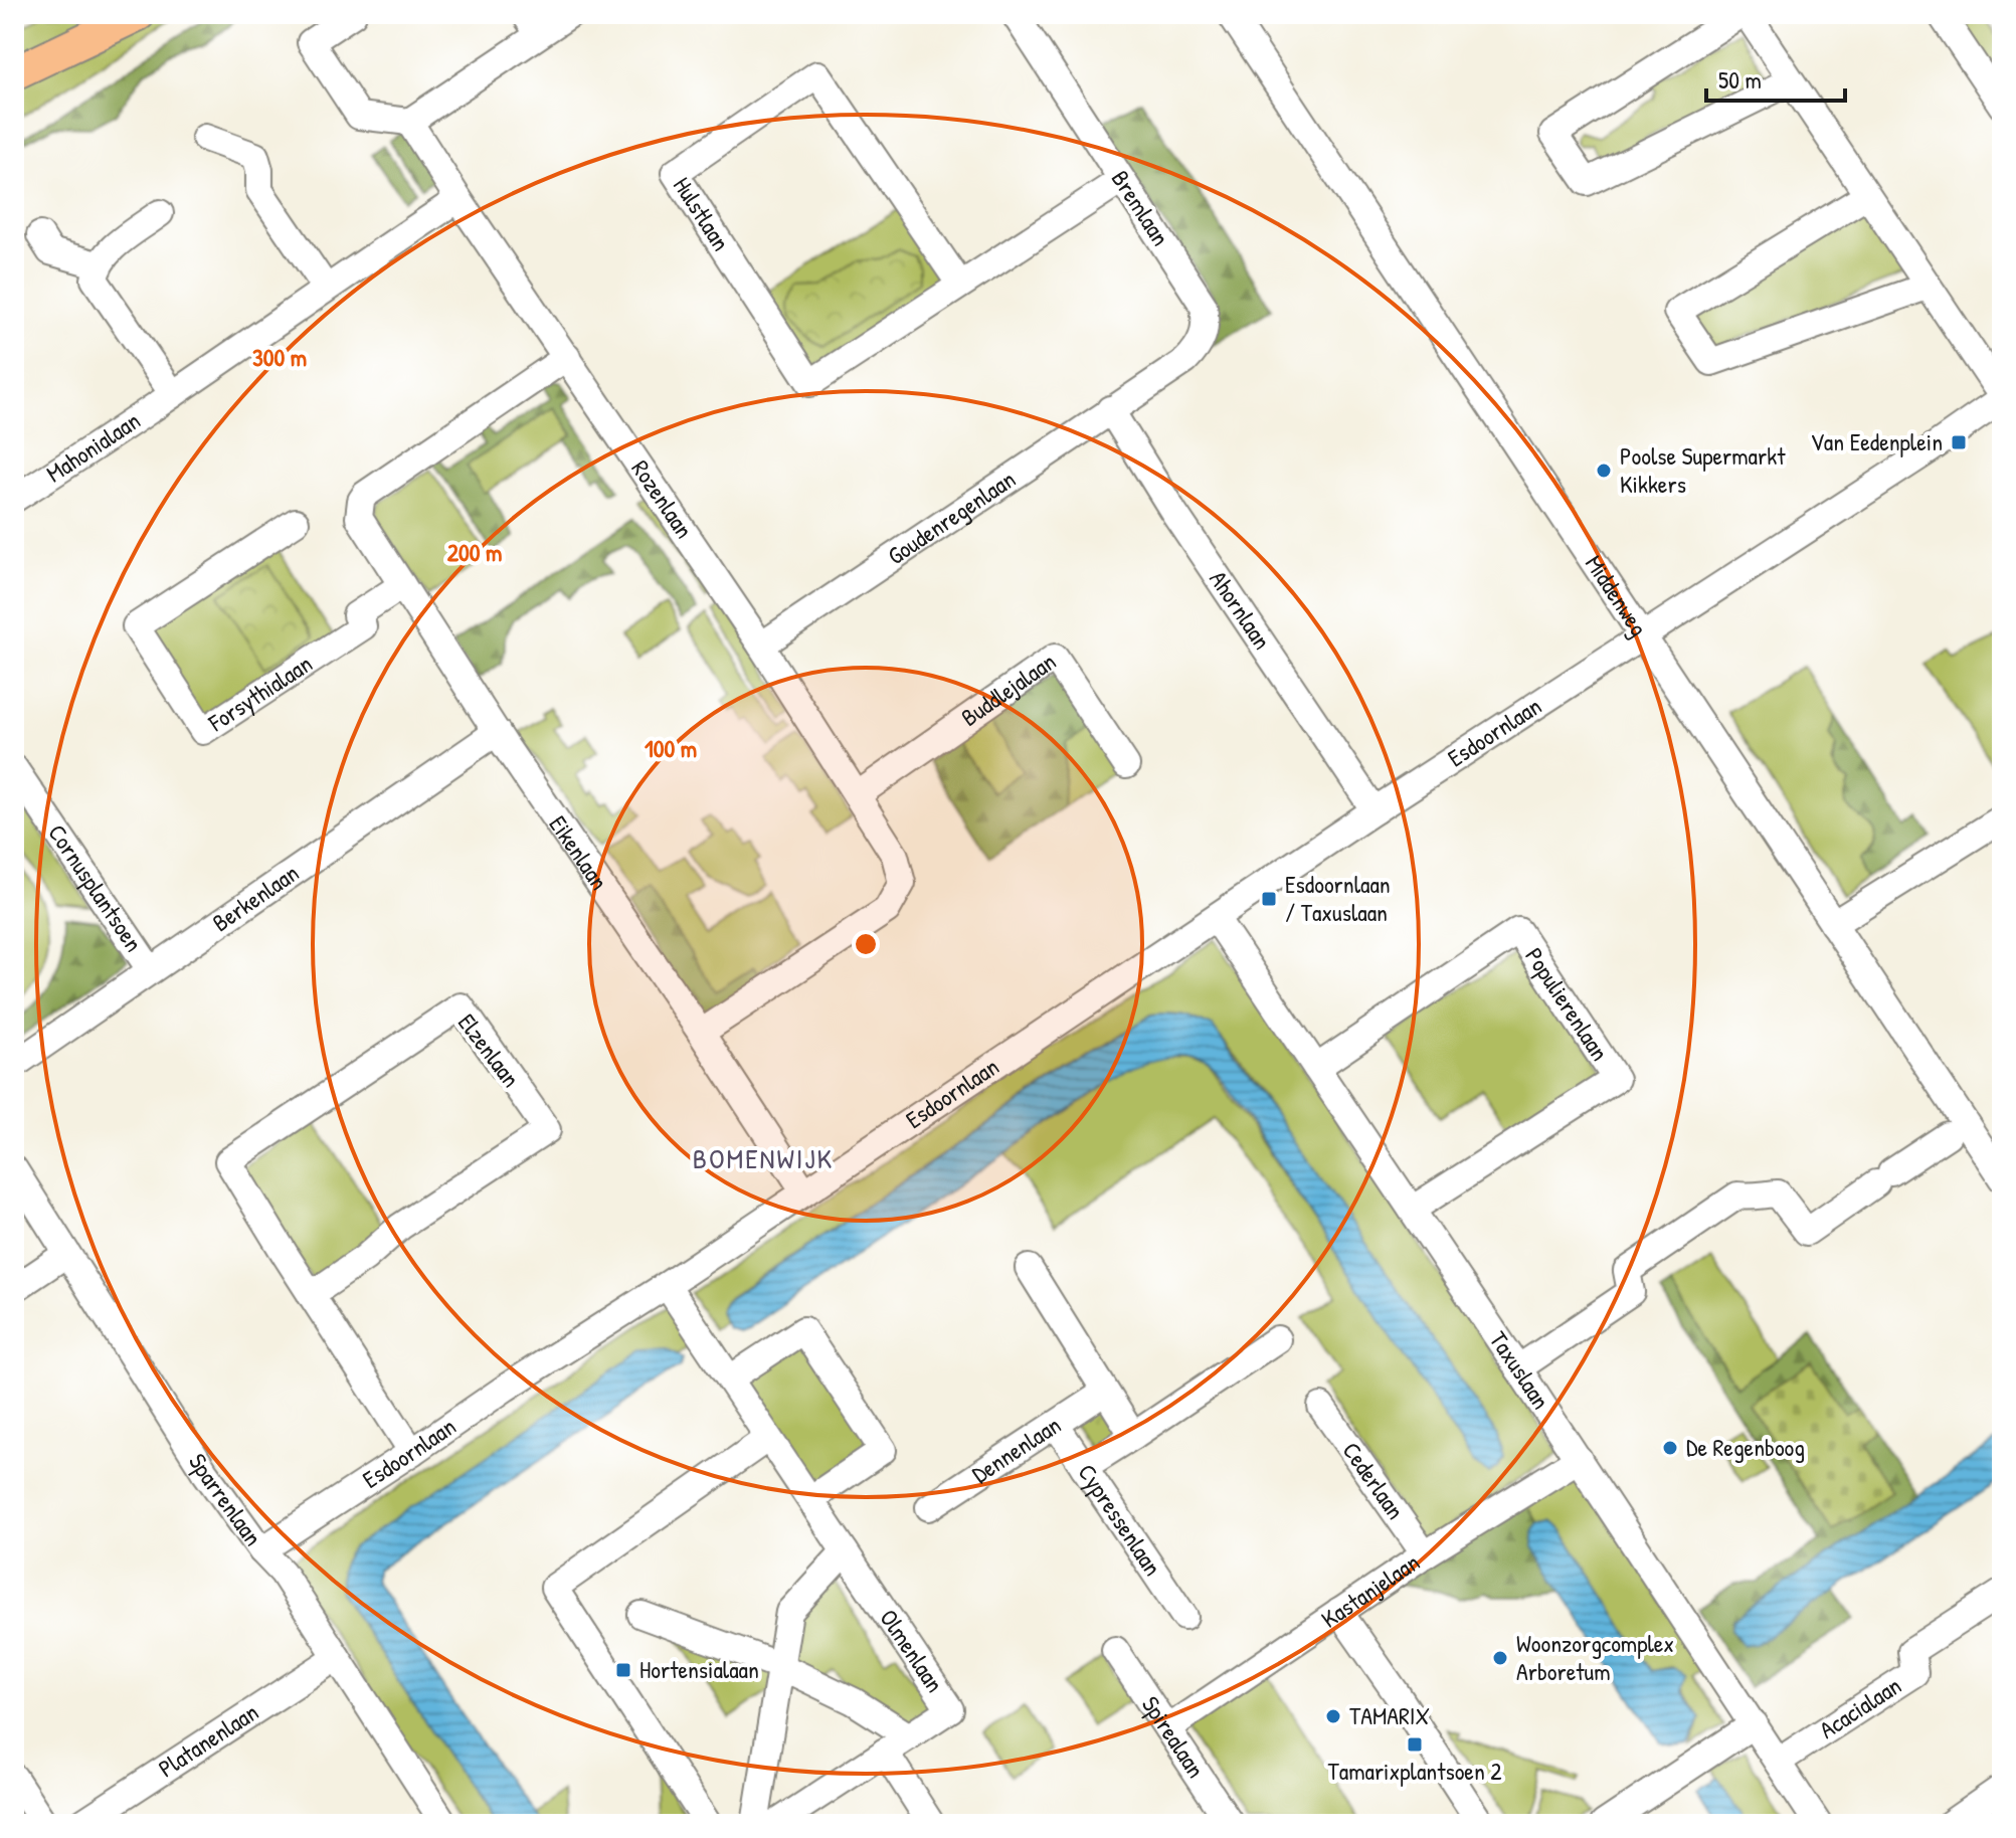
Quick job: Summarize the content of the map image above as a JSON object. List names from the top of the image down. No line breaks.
{"streets":{"street":["Bremlaan","Hulstlaan","Mahonialaan","Rozenlaan","Goudenregenlaan","Middenweg","Ahornlaan","Forsythialaan","Buddlejalaan","Esdoornlaan","Eikenlaan","Cornusplantsoen","Berkenlaan","Populierenlaan","Elzenlaan","Taxuslaan","Dennenlaan","Cederlaan","Sparrenlaan","Cypressenlaan","Kastanjelaan","Olmenlaan","Acacialaan","Spirealaan","Platanenlaan"]},"crossings":[["Bremlaan","Hulstlaan"],["Bremlaan","Goudenregenlaan"],["Mahonialaan","Rozenlaan"],["Rozenlaan","Goudenregenlaan"],["Rozenlaan","Buddlejalaan"],["Rozenlaan","Eikenlaan"],["Goudenregenlaan","Ahornlaan"],["Middenweg","Esdoornlaan"],["Ahornlaan","Esdoornlaan"],["Forsythialaan","Eikenlaan"],["Esdoornlaan","Eikenlaan"],["Esdoornlaan","Elzenlaan"],["Esdoornlaan","Taxuslaan"],["Esdoornlaan","Sparrenlaan"],["Esdoornlaan","Olmenlaan"],["Eikenlaan","Berkenlaan"],["Cornusplantsoen","Berkenlaan"],["Populierenlaan","Taxuslaan"],["Taxuslaan","Kastanjelaan"],["Taxuslaan","Acacialaan"],["Dennenlaan","Cypressenlaan"],["Cederlaan","Kastanjelaan"],["Sparrenlaan","Platanenlaan"],["Kastanjelaan","Spirealaan"]],"districts":["BOMENWIJK"],"places":{"transit":["Van Eedenplein","Esdoornlaan / Taxuslaan","Hortensialaan","Tamarixplantsoen 2"],"other":["Poolse Supermarkt Kikkers","De Regenboog","Woonzorgcomplex Arboretum","TAMARIX"]},"scale_bar":"50 m","rings":["300 m","200 m","100 m"]}
